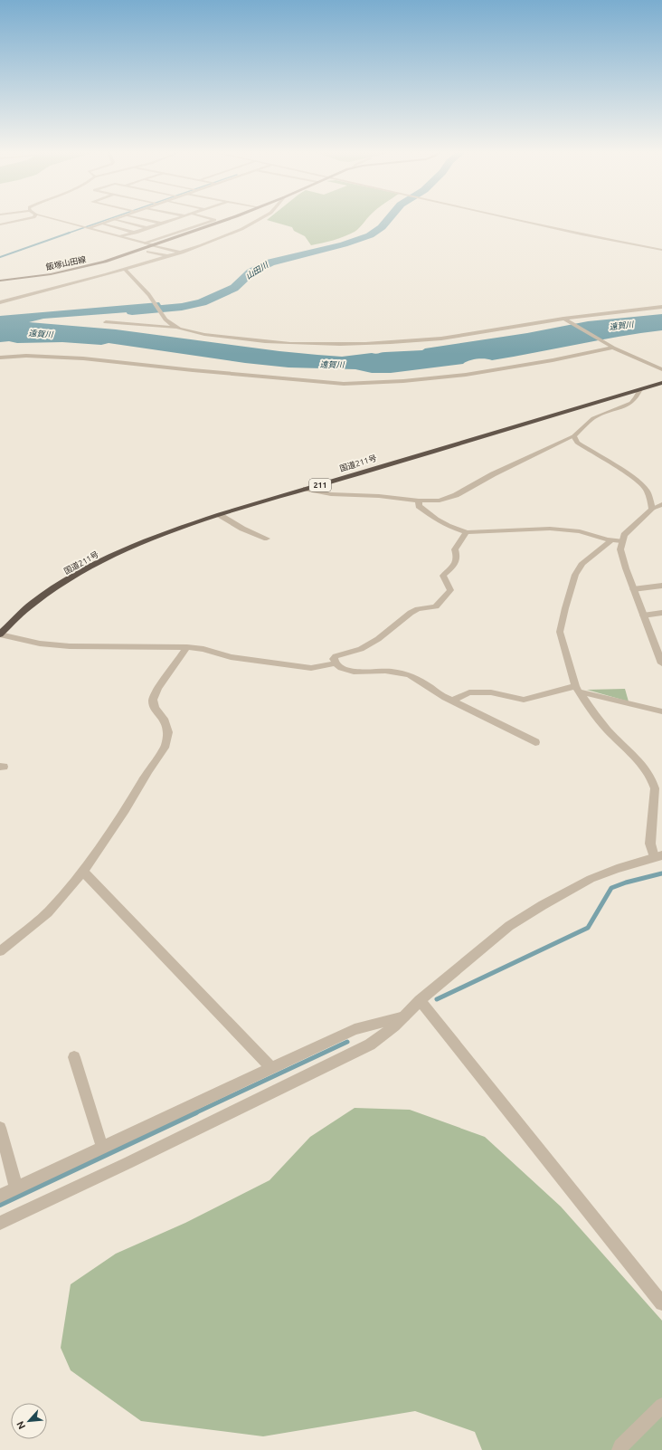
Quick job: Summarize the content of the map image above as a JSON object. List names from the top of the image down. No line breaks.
{"streets":{"highway":["国道211号","211"],"main road":["飯塚山田線"]},"water":["山田川","遠賀川"],"north":"bottom left"}
